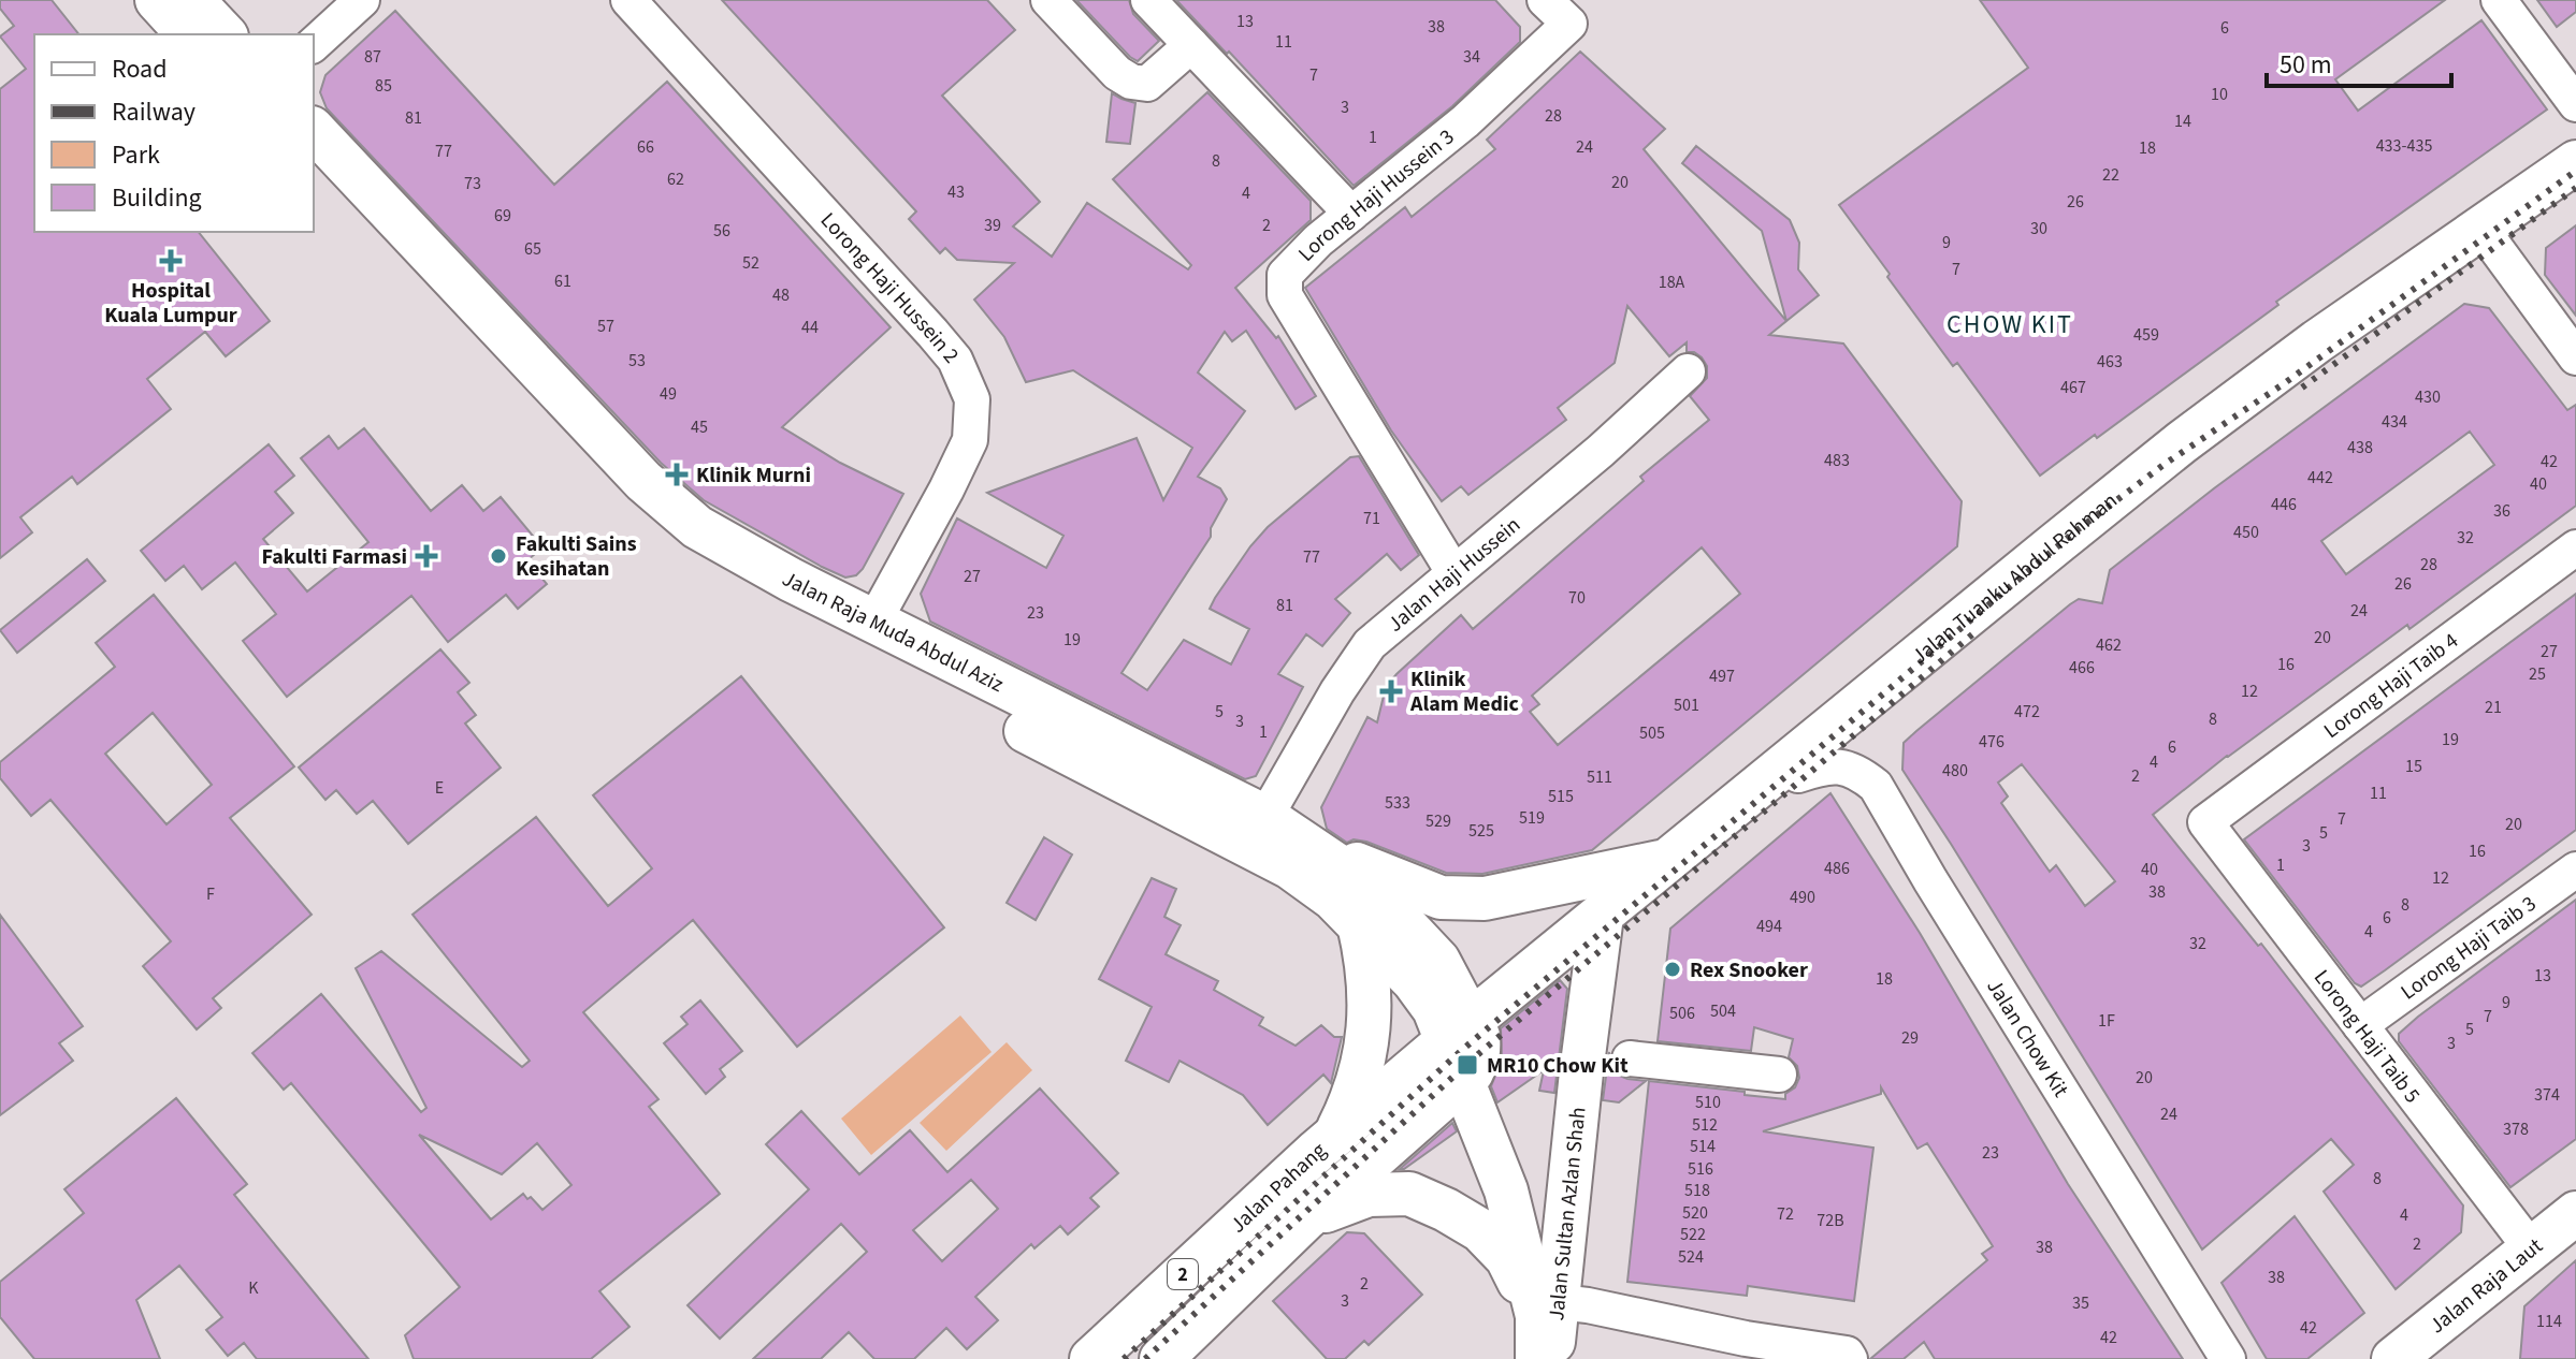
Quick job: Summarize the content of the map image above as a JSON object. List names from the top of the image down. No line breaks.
{"streets":{"main road":["Jalan Tuanku Abdul Rahman","Jalan Raja Muda Abdul Aziz","Jalan Pahang","Jalan Sultan Azlan Shah","2","Jalan Raja Laut"],"street":["Lorong Haji Hussein 3","Lorong Haji Hussein 2","Jalan Haji Hussein","Lorong Haji Taib 4","Lorong Haji Taib 3","Lorong Haji Taib 5","Jalan Chow Kit"]},"crossings":[["Lorong Haji Hussein 3","Jalan Haji Hussein"],["Lorong Haji Hussein 2","Jalan Raja Muda Abdul Aziz"],["Jalan Haji Hussein","Jalan Raja Muda Abdul Aziz"],["Jalan Tuanku Abdul Rahman","Jalan Raja Muda Abdul Aziz"],["Jalan Tuanku Abdul Rahman","Jalan Pahang"],["Jalan Tuanku Abdul Rahman","Jalan Sultan Azlan Shah"],["Jalan Raja Muda Abdul Aziz","Jalan Pahang"],["Jalan Raja Muda Abdul Aziz","Jalan Sultan Azlan Shah"],["Lorong Haji Taib 4","Lorong Haji Taib 5"],["Lorong Haji Taib 3","Lorong Haji Taib 5"],["Lorong Haji Taib 5","Jalan Raja Laut"],["Jalan Pahang","Jalan Sultan Azlan Shah"]],"districts":["CHOW KIT"],"places":{"health":["Hospital Kuala Lumpur","Klinik Murni","Fakulti Farmasi","Klinik Alam Medic"],"other":["Fakulti Sains Kesihatan","Rex Snooker"],"transit":["MR10 Chow Kit"]},"house_numbers":["13","38","6","11","87","34","7","85","10","3","28","81","14","1","433-435","66","24","18","77","8","22","62","20","73","43","4","26","69","39","2","30","56","9","65","52","7","61","18A","48","57","44","459","53","463","467","49","430","434","45","438","483","42","442","40","446","36","71","450","32","77","28","27","26","70","81","24","23","20","19","462","27","16","466","25","497","12","501","21","5","472","8","3","1","505","19","476","6","4","15","480","2","511","E","11","515","533","519","7","529","20","525","5","3","16","1","486","40","12","38","F","490","8","6","494","4","32","13","18","9","504","506","7","1F","5","29","3","20","374","510","24","512","378","514","23","516","8","518","520","72","4","72B","522","2","38","524","38","2","K","3","35","114","42","42"],"legend":["Road","Railway","Park","Building"],"scale_bar":"50 m"}
